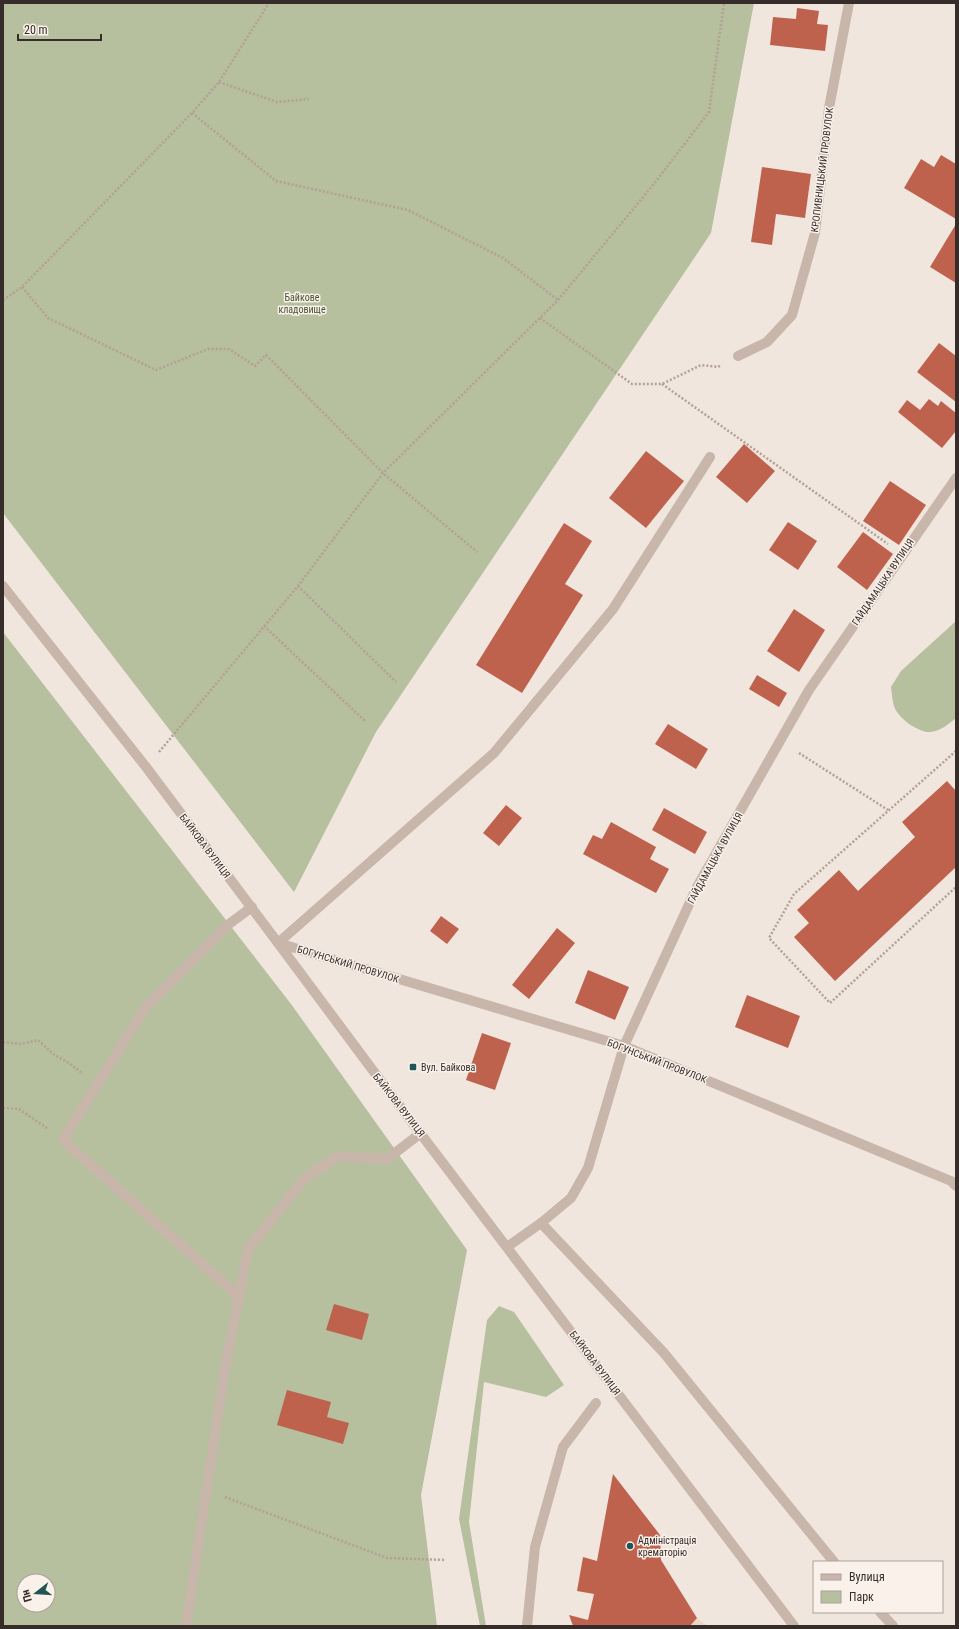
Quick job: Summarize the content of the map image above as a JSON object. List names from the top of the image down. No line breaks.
{"streets":{"street":["КРОПИВНИЦЬКИЙ ПРОВУЛОК","ГАЙДАМАЦЬКА ВУЛИЦЯ","БАЙКОВА ВУЛИЦЯ","БОГУНСЬКИЙ ПРОВУЛОК"]},"crossings":[["ГАЙДАМАЦЬКА ВУЛИЦЯ","БАЙКОВА ВУЛИЦЯ"],["ГАЙДАМАЦЬКА ВУЛИЦЯ","БОГУНСЬКИЙ ПРОВУЛОК"],["БАЙКОВА ВУЛИЦЯ","БОГУНСЬКИЙ ПРОВУЛОК"]],"parks":["Байкове кладовище"],"places":{"transit":["Вул. Байкова"],"other":["Адміністрація крематорію"]},"legend":["Вулиця","Парк"],"scale_bar":"20 m","north":"left"}
